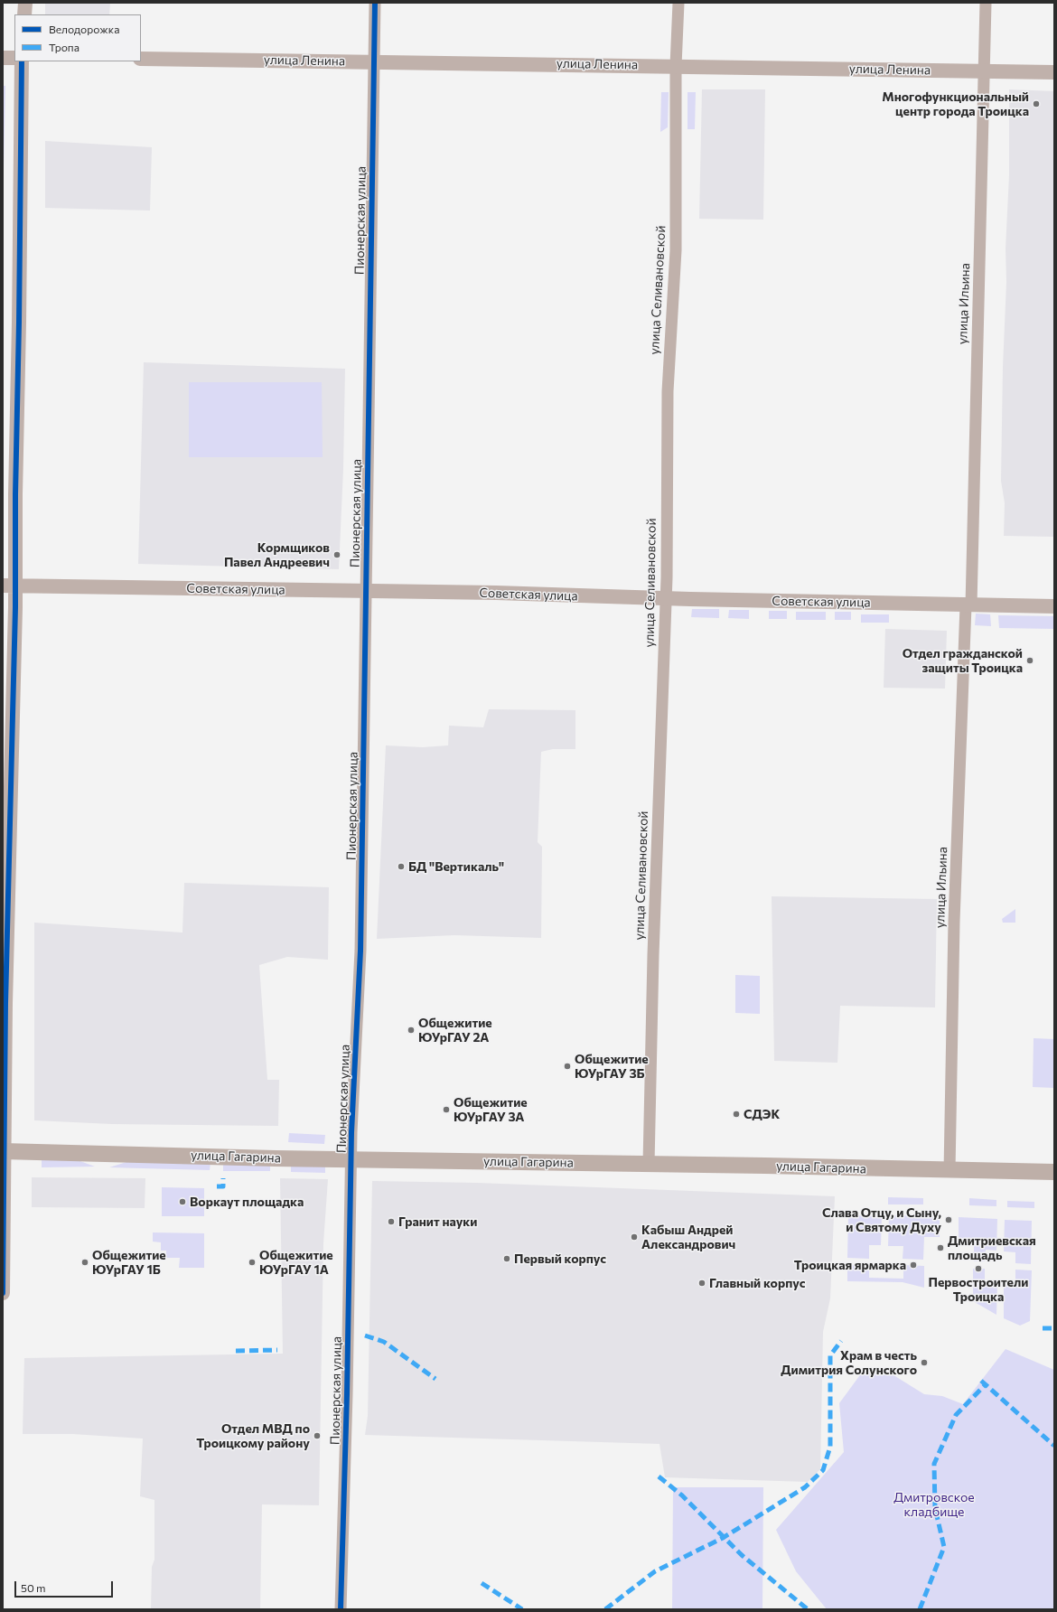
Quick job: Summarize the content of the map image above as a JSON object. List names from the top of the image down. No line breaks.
{"streets":{"main road":["улица Гагарина"],"street":["улица Ленина","Пионерская улица","улица Селивановской","улица Ильина","Советская улица"]},"crossings":[["улица Ленина","Пионерская улица"],["улица Ленина","улица Селивановской"],["улица Ленина","улица Ильина"],["Пионерская улица","Советская улица"],["Пионерская улица","улица Гагарина"],["улица Селивановской","Советская улица"],["улица Селивановской","улица Гагарина"],["улица Ильина","Советская улица"],["улица Ильина","улица Гагарина"]],"parks":["Дмитровское кладбище"],"places":["Многофункциональный центр города Троицка","Кормщиков Павел Андреевич","Отдел гражданской защиты Троицка","БД \"Вертикаль\"","Общежитие ЮУрГАУ 2А","Общежитие ЮУрГАУ 3Б","Общежитие ЮУрГАУ 3А","СДЭК","Воркаут площадка","Слава Отцу, и Сыну, и Святому Духу","Гранит науки","Кабыш Андрей Александрович","Дмитриевская площадь","Первый корпус","Общежитие ЮУрГАУ 1Б","Общежитие ЮУрГАУ 1А","Троицкая ярмарка","Первостроители Троицка","Главный корпус","Храм в честь Димитрия Солунского","Отдел МВД по Троицкому району"],"legend":["Велодорожка","Тропа"],"scale_bar":"50 m"}
